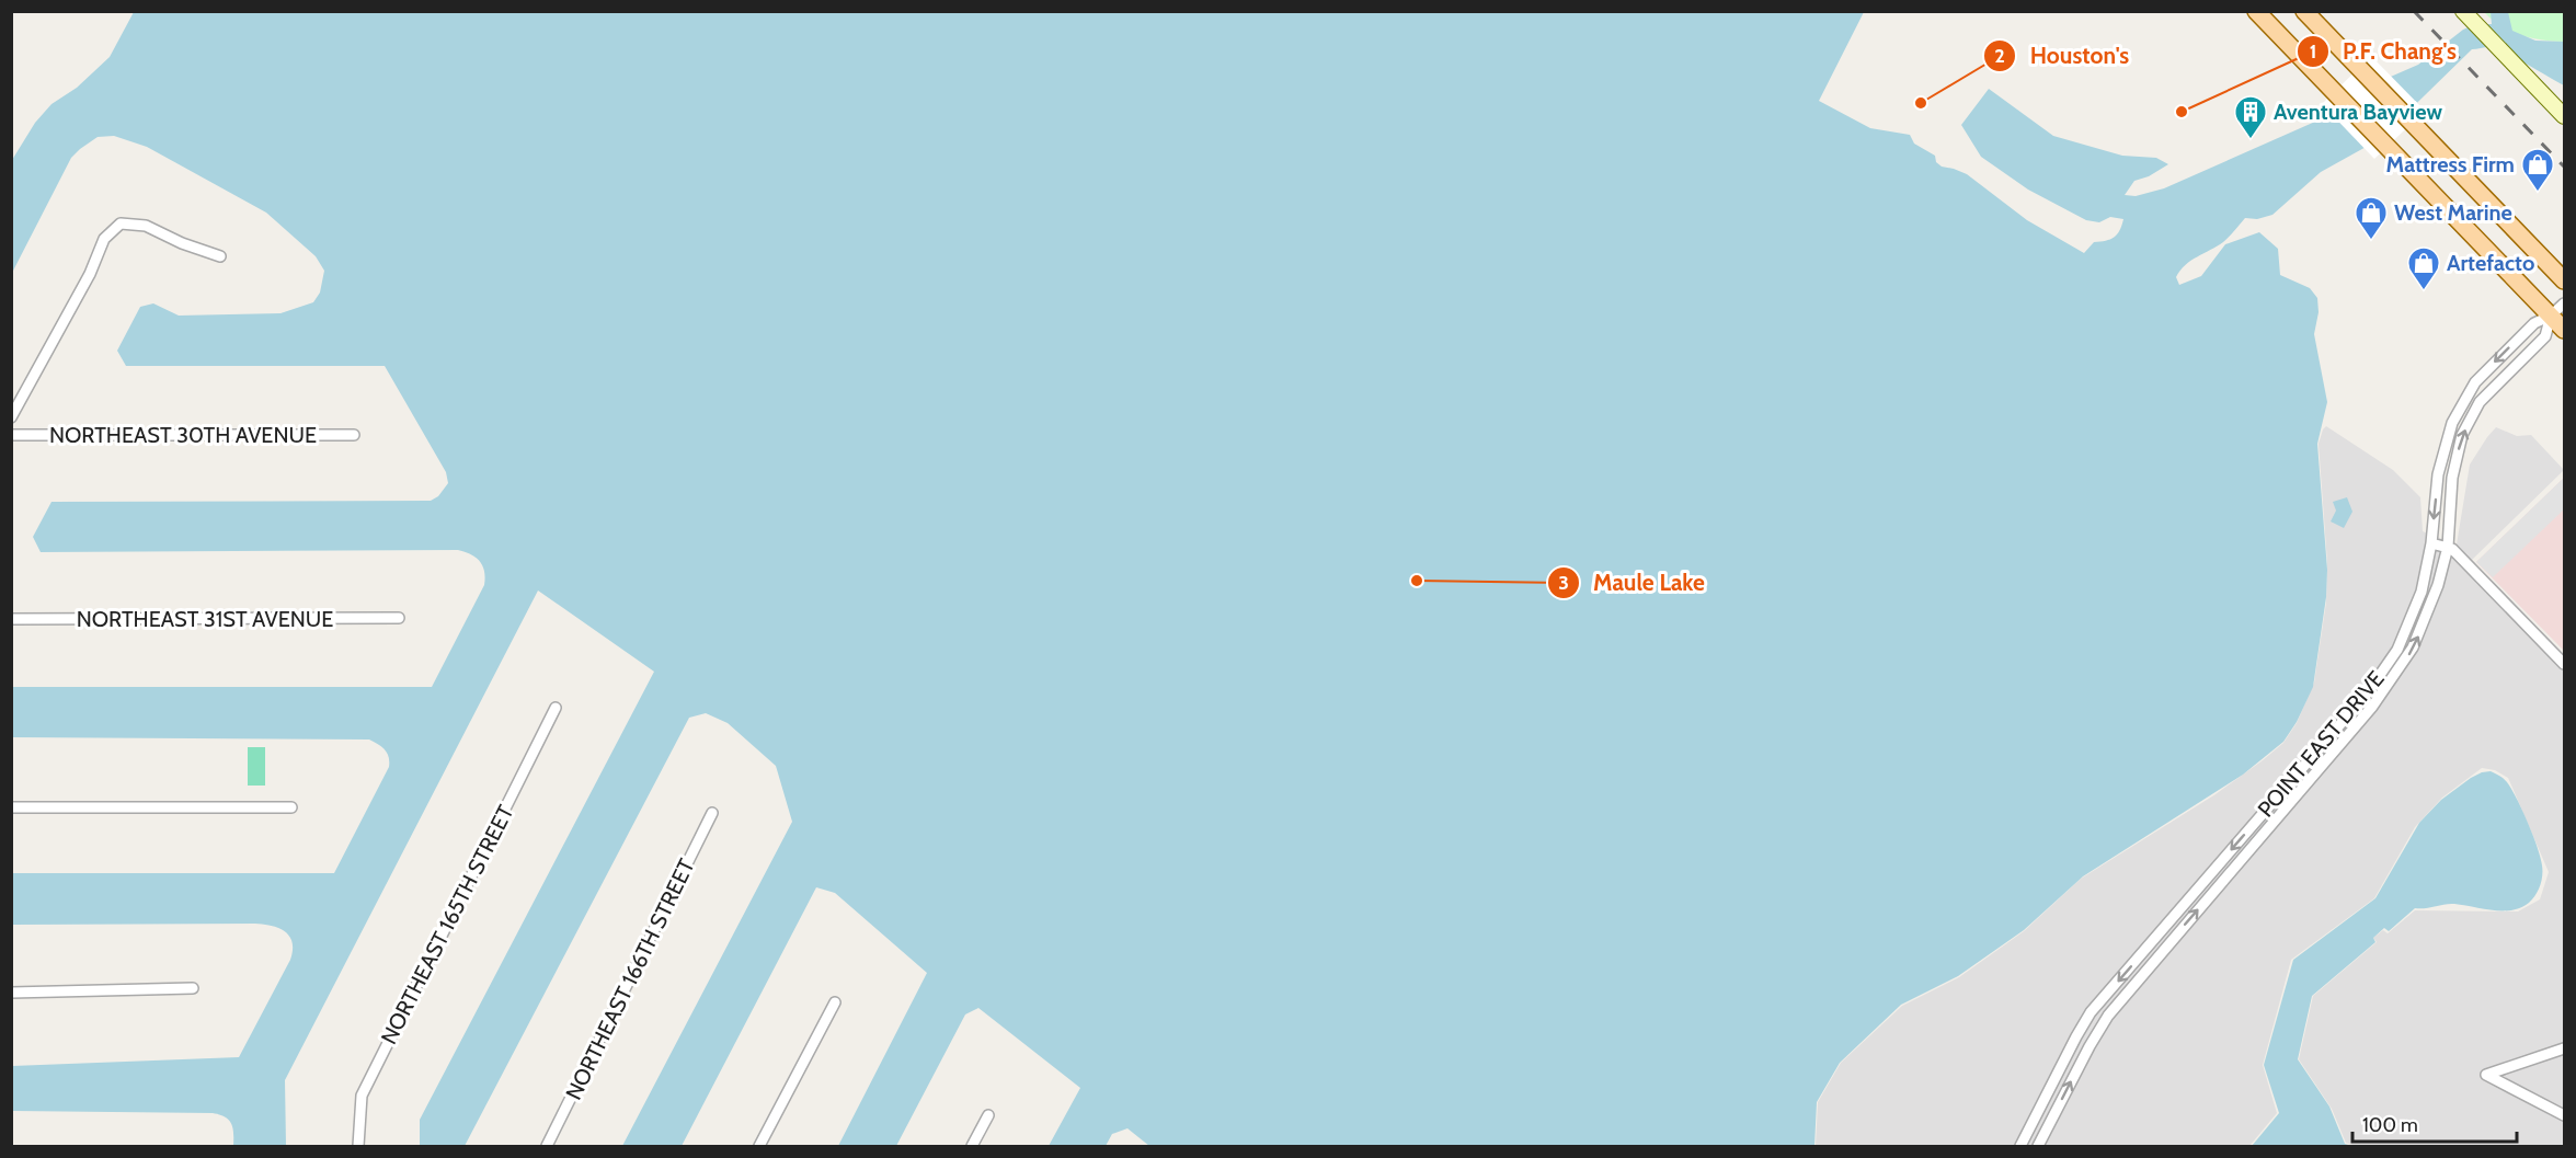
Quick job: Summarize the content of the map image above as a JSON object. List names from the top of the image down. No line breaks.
{"streets":{"street":["NORTHEAST 30TH AVENUE","NORTHEAST 31ST AVENUE","POINT EAST DRIVE","NORTHEAST 165TH STREET","NORTHEAST 166TH STREET"]},"places":{"other":["Houston's","P.F. Chang's","Maule Lake"],"building":["Aventura Bayview"],"shop":["Mattress Firm","West Marine","Artefacto"]},"scale_bar":"100 m"}
